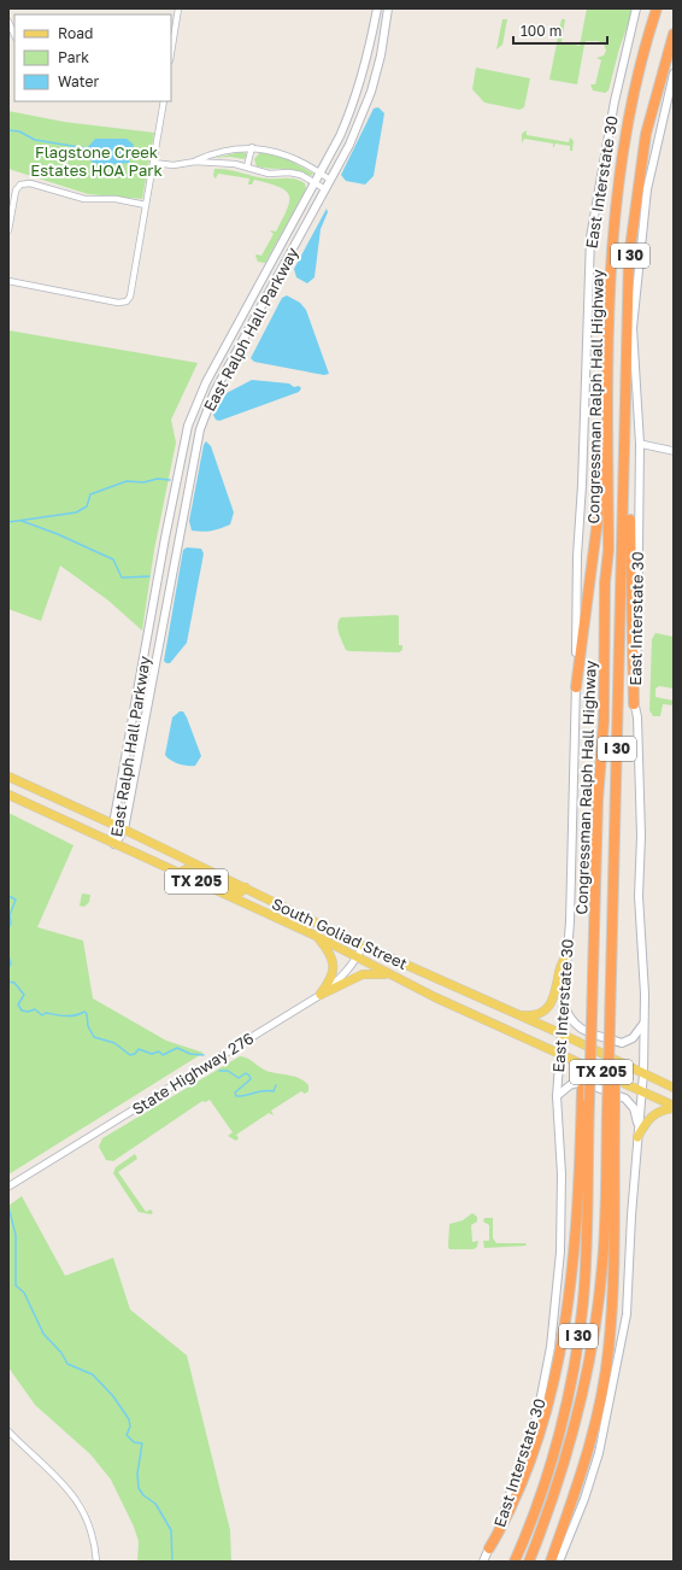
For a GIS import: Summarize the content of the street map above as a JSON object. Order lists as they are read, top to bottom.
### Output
{
  "streets": {
    "highway": ["I 30", "Congressman Ralph Hall Highway"],
    "main road": [
      "East Interstate 30",
      "East Ralph Hall Parkway",
      "TX 205",
      "South Goliad Street"
    ],
    "street": ["State Highway 276"]
  },
  "crossings": [
    ["East Interstate 30", "South Goliad Street"],
    ["East Ralph Hall Parkway", "South Goliad Street"],
    ["South Goliad Street", "State Highway 276"]
  ],
  "parks": ["Flagstone Creek Estates HOA Park"],
  "legend": ["Road", "Park", "Water"],
  "scale_bar": "100 m"
}
